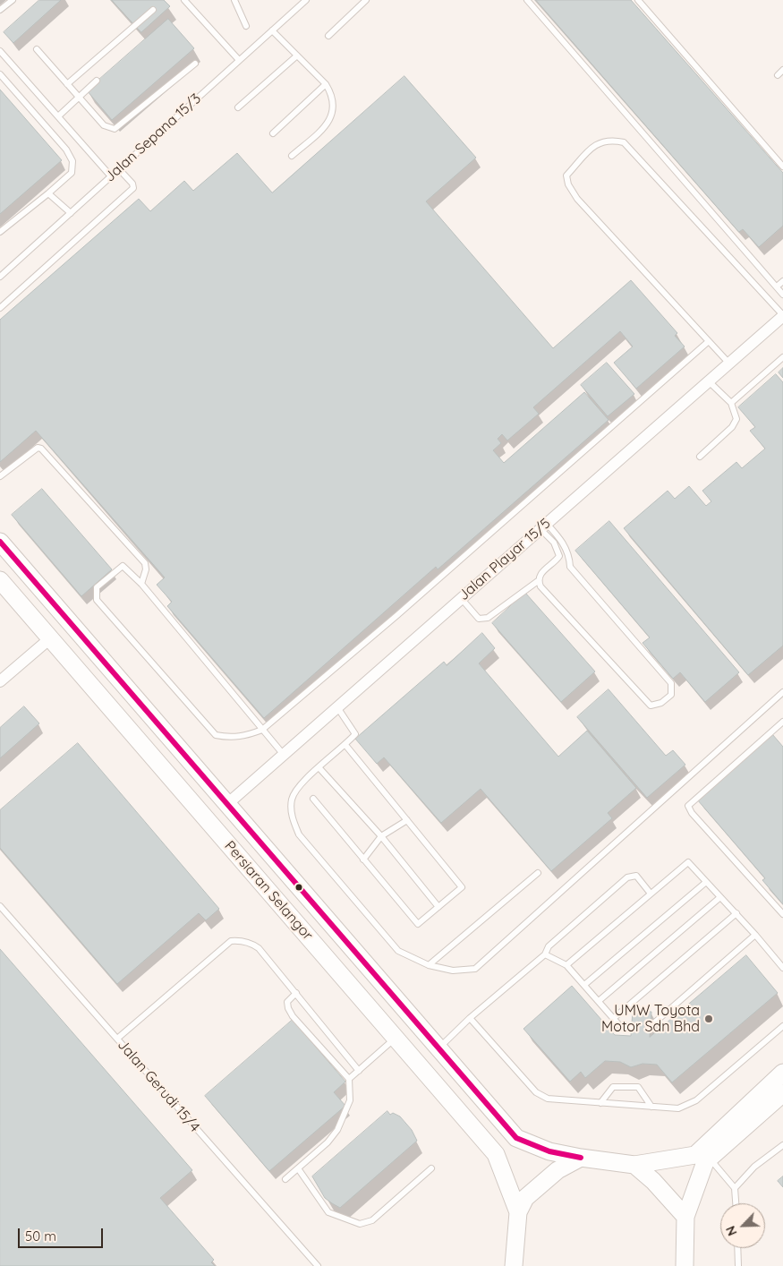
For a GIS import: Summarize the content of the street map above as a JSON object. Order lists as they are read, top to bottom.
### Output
{
  "streets": {
    "main road": ["Persiaran Selangor"],
    "street": ["Jalan Playar 15/5"],
    "lane": ["Jalan Sepana 15/3", "Jalan Gerudi 15/4"]
  },
  "crossings": [
    ["Jalan Playar 15/5", "Persiaran Selangor"]
  ],
  "places": ["UMW Toyota Motor Sdn Bhd"],
  "scale_bar": "50 m",
  "north": "bottom left"
}
